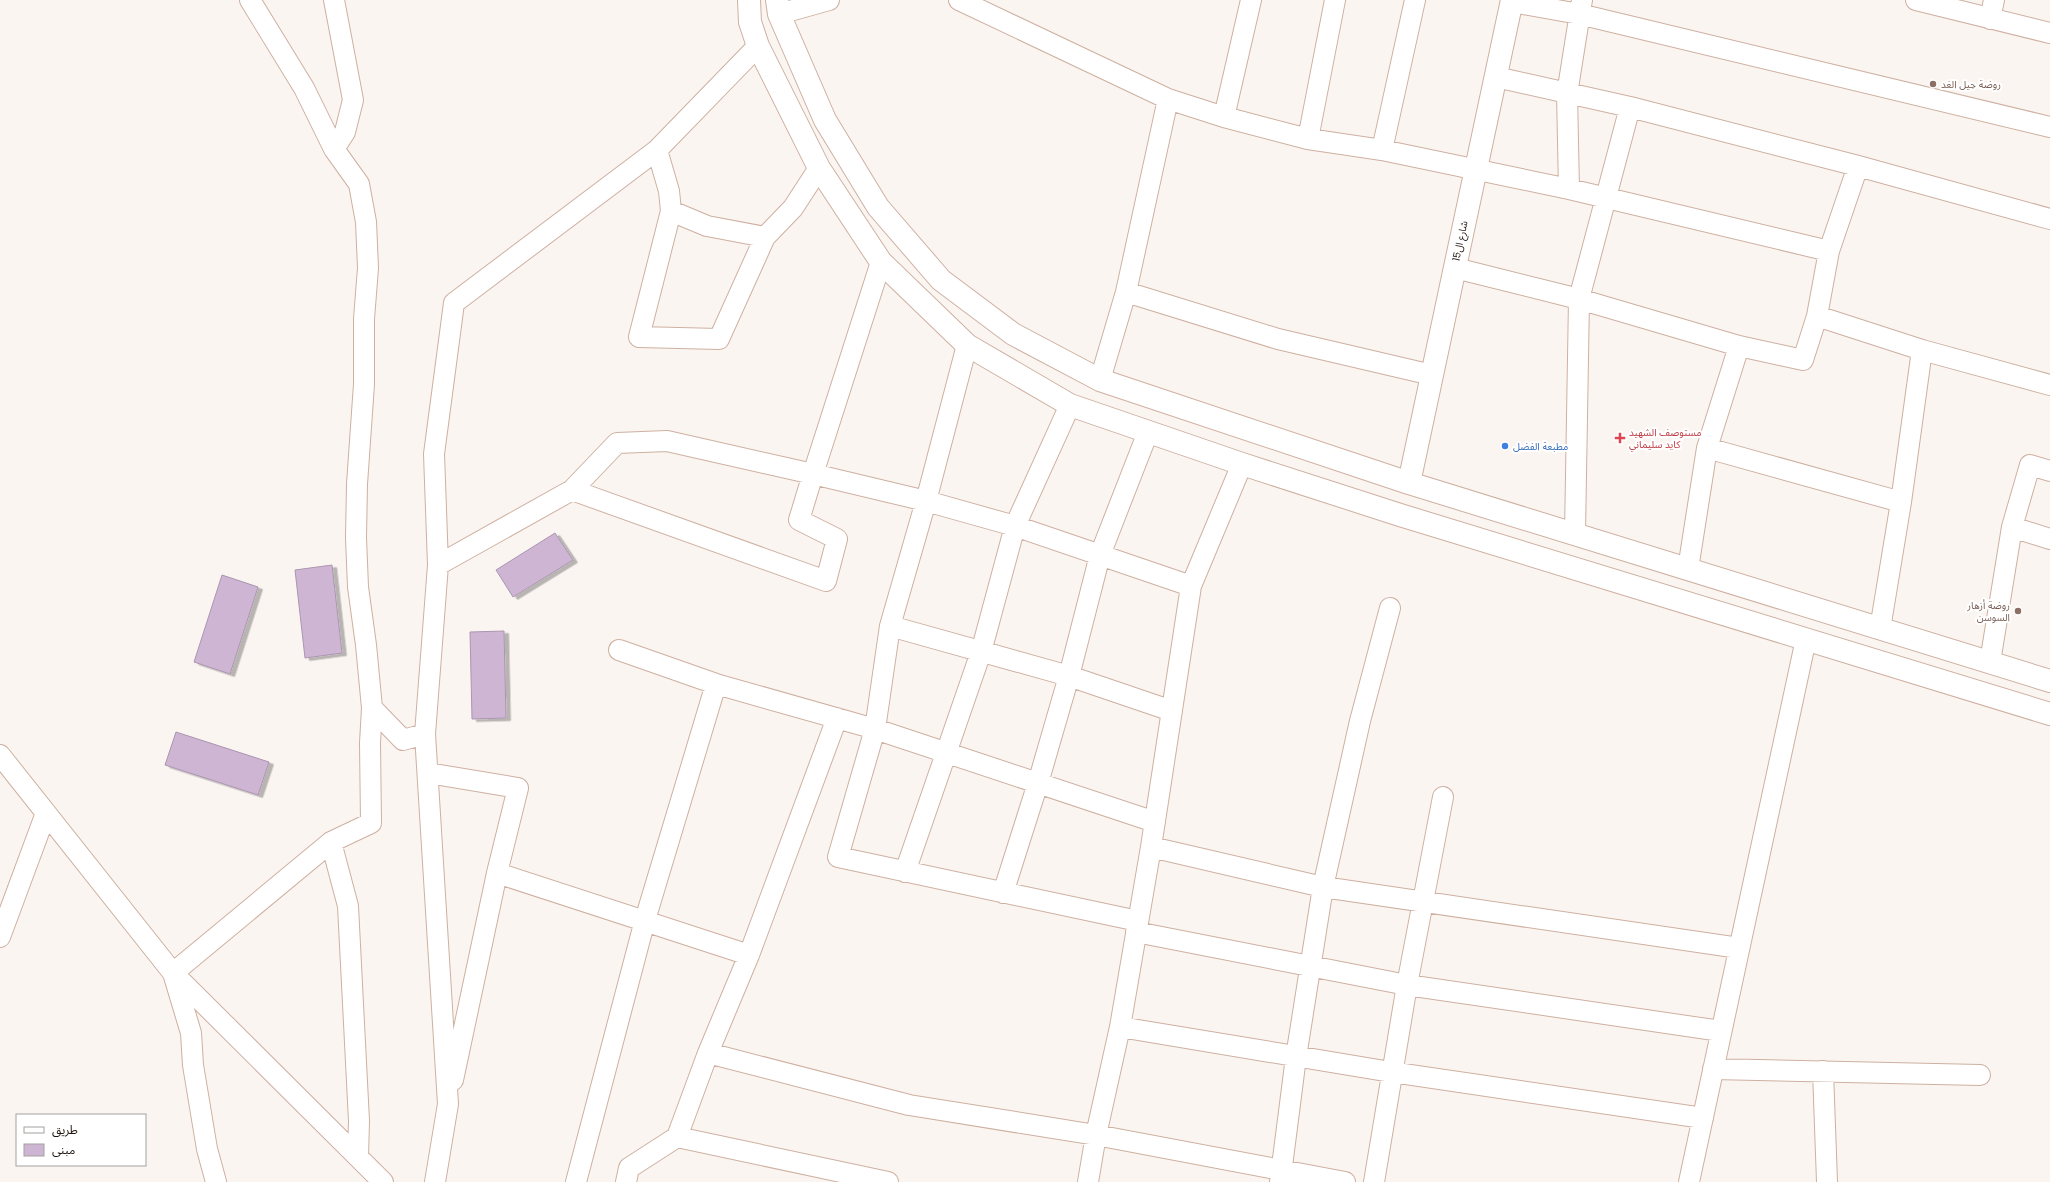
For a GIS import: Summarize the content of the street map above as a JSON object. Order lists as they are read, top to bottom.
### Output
{
  "streets": {
    "main road": ["شارع ال15"]
  },
  "places": {
    "other": ["روضة جيل الغد", "مطبعة الفضل", "روضة أزهار السوسن"],
    "health": ["مستوصف الشهيد كايد سليماني"]
  },
  "legend": ["طريق", "مبنى"]
}
